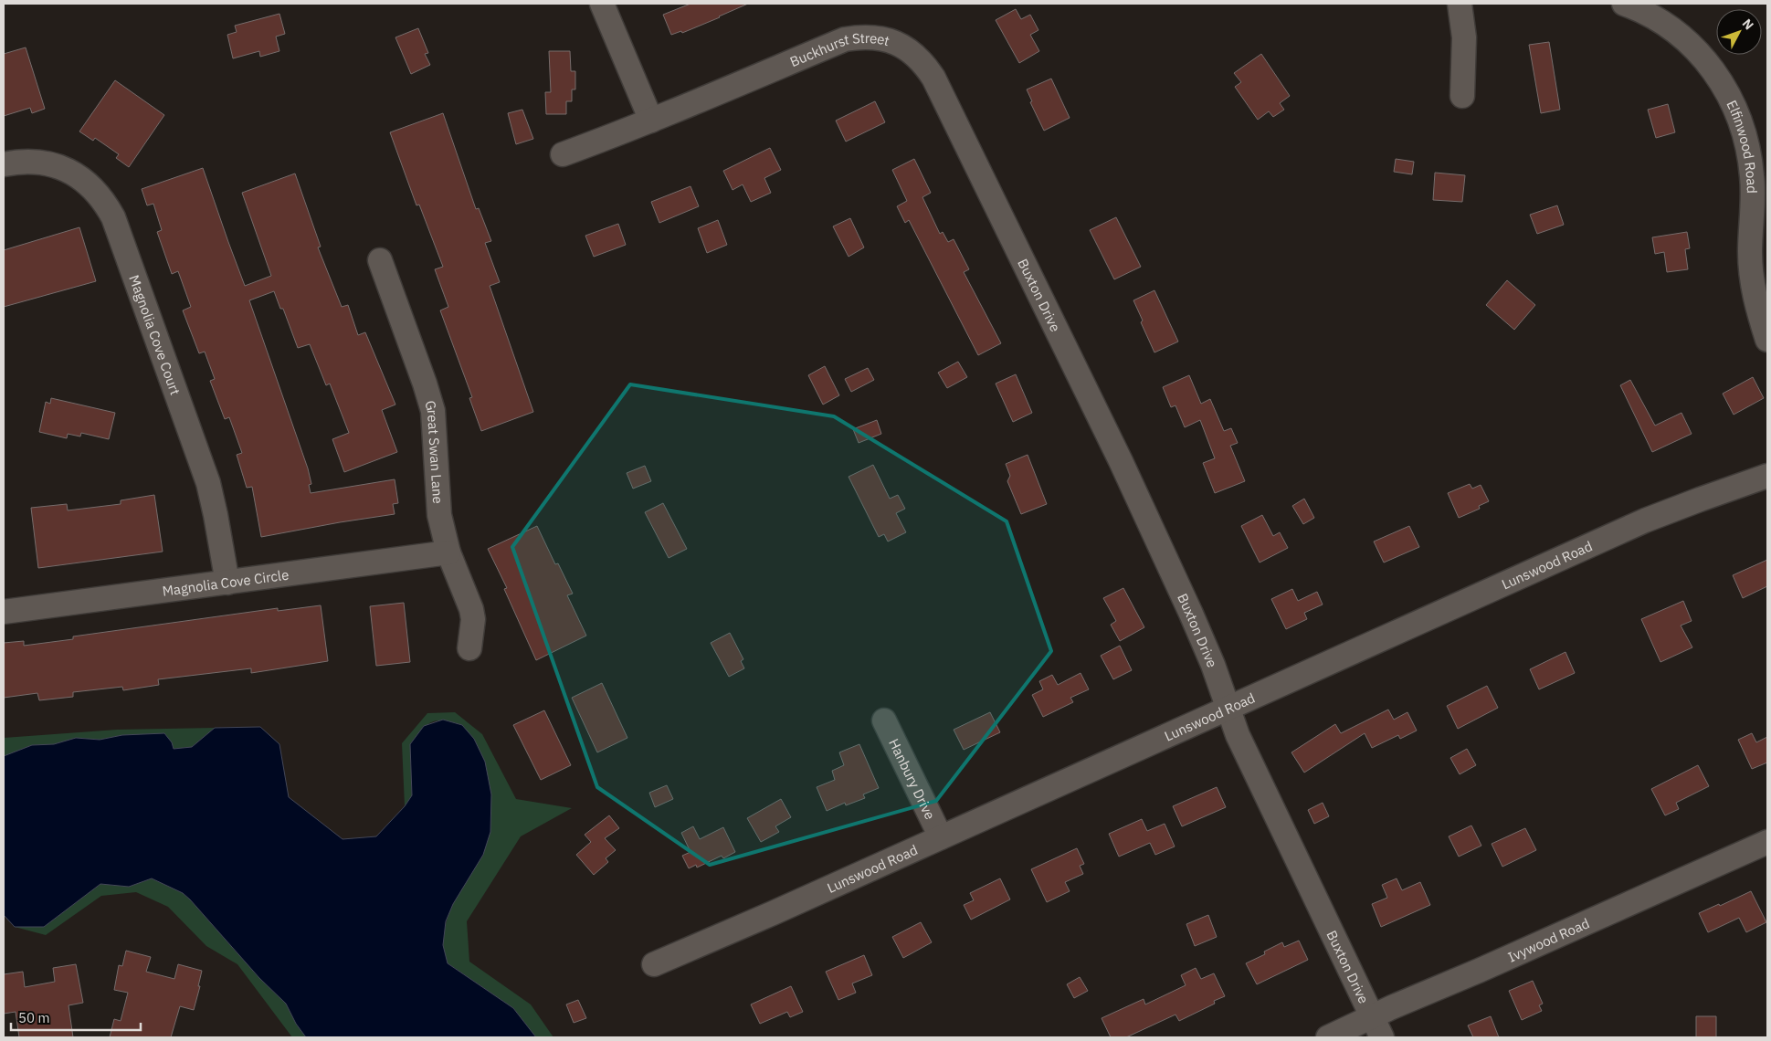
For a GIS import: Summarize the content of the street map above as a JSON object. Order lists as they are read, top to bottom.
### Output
{
  "streets": {
    "street": [
      "Buckhurst Street",
      "Elfinwood Road",
      "Buxton Drive",
      "Magnolia Cove Court",
      "Great Swan Lane",
      "Lunswood Road",
      "Magnolia Cove Circle",
      "Hanbury Drive",
      "Ivywood Road"
    ]
  },
  "crossings": [
    ["Buckhurst Street", "Buxton Drive"],
    ["Buxton Drive", "Lunswood Road"],
    ["Buxton Drive", "Ivywood Road"],
    ["Magnolia Cove Court", "Magnolia Cove Circle"],
    ["Great Swan Lane", "Magnolia Cove Circle"],
    ["Lunswood Road", "Hanbury Drive"]
  ],
  "scale_bar": "50 m",
  "north": "top right"
}
